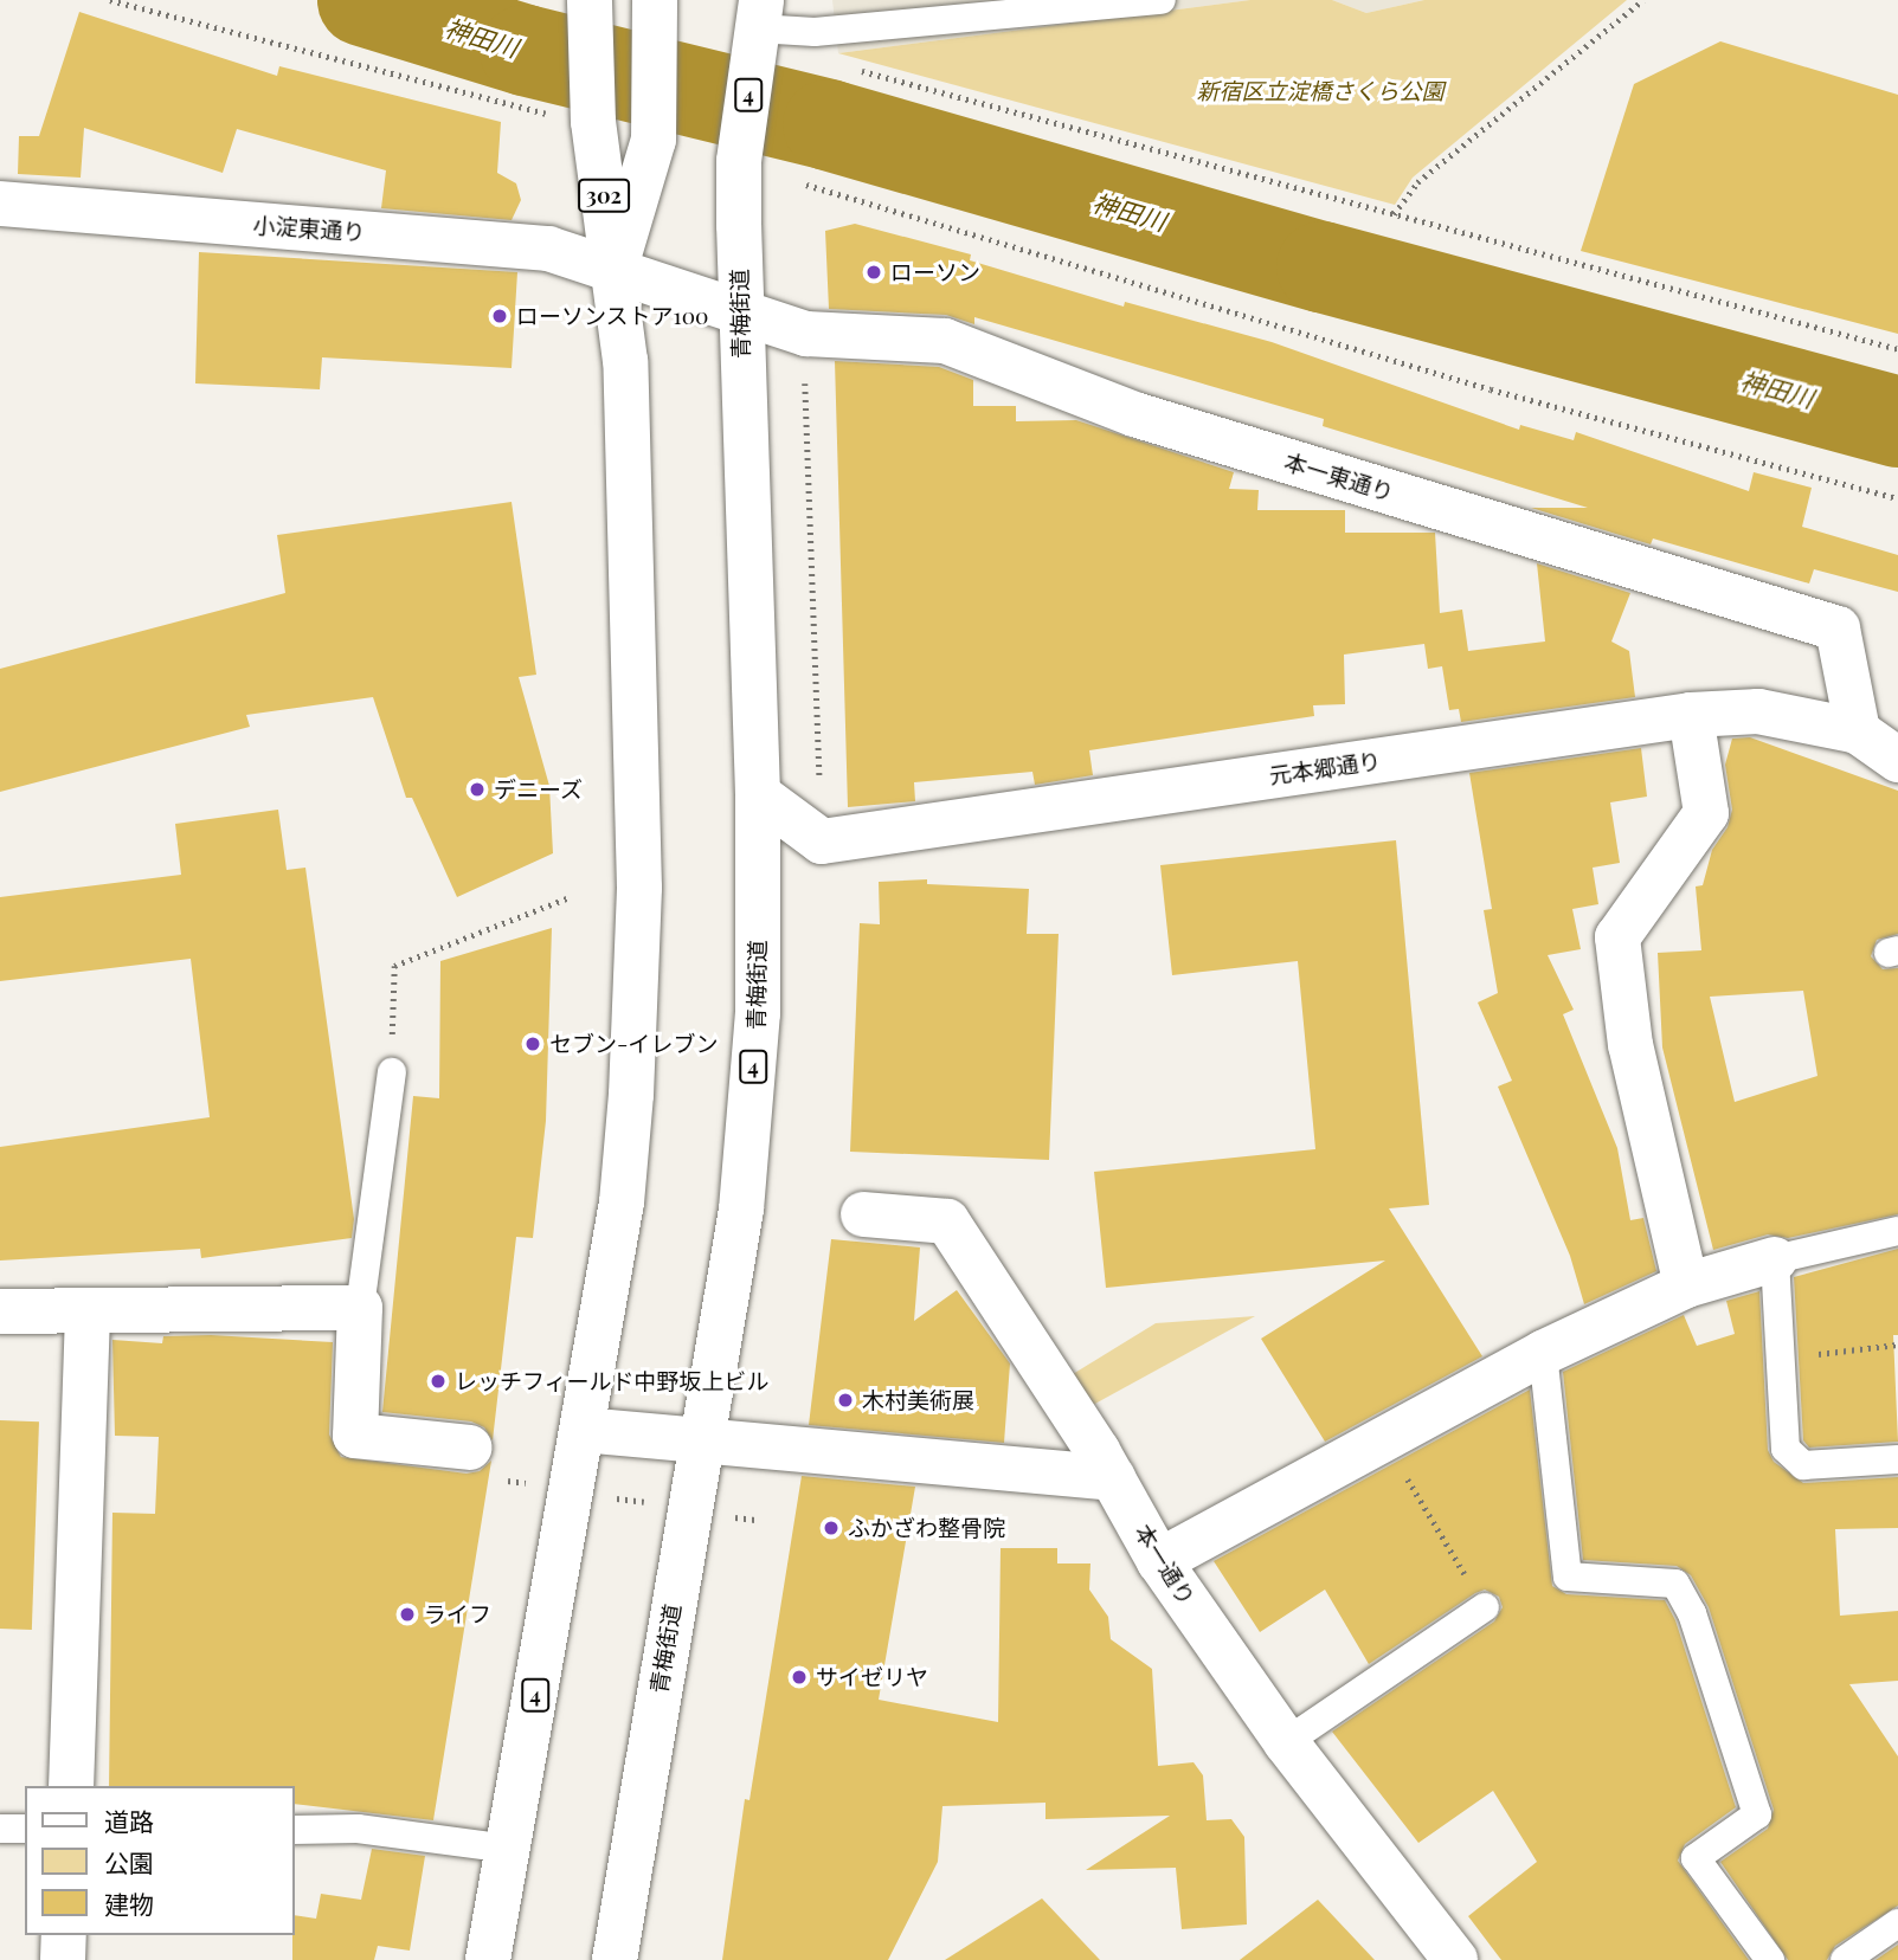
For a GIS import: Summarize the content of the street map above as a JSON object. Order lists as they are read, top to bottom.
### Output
{
  "streets": {
    "street": [
      "4",
      "302",
      "小淀東通り",
      "青梅街道",
      "本一東通り",
      "元本郷通り",
      "本一通り"
    ]
  },
  "crossings": [
    ["4", "302"],
    ["4", "小淀東通り"],
    ["302", "小淀東通り"],
    ["小淀東通り", "青梅街道"],
    ["小淀東通り", "本一東通り"],
    ["青梅街道", "本一東通り"],
    ["本一東通り", "元本郷通り"]
  ],
  "water": ["神田川"],
  "parks": ["新宿区立淀橋さくら公園"],
  "places": [
    "ローソン",
    "ローソンストア100",
    "デニーズ",
    "セブン-イレブン",
    "レッチフィールド中野坂上ビル",
    "木村美術展",
    "ふかざわ整骨院",
    "ライフ",
    "サイゼリヤ"
  ],
  "legend": ["道路", "公園", "建物"]
}
